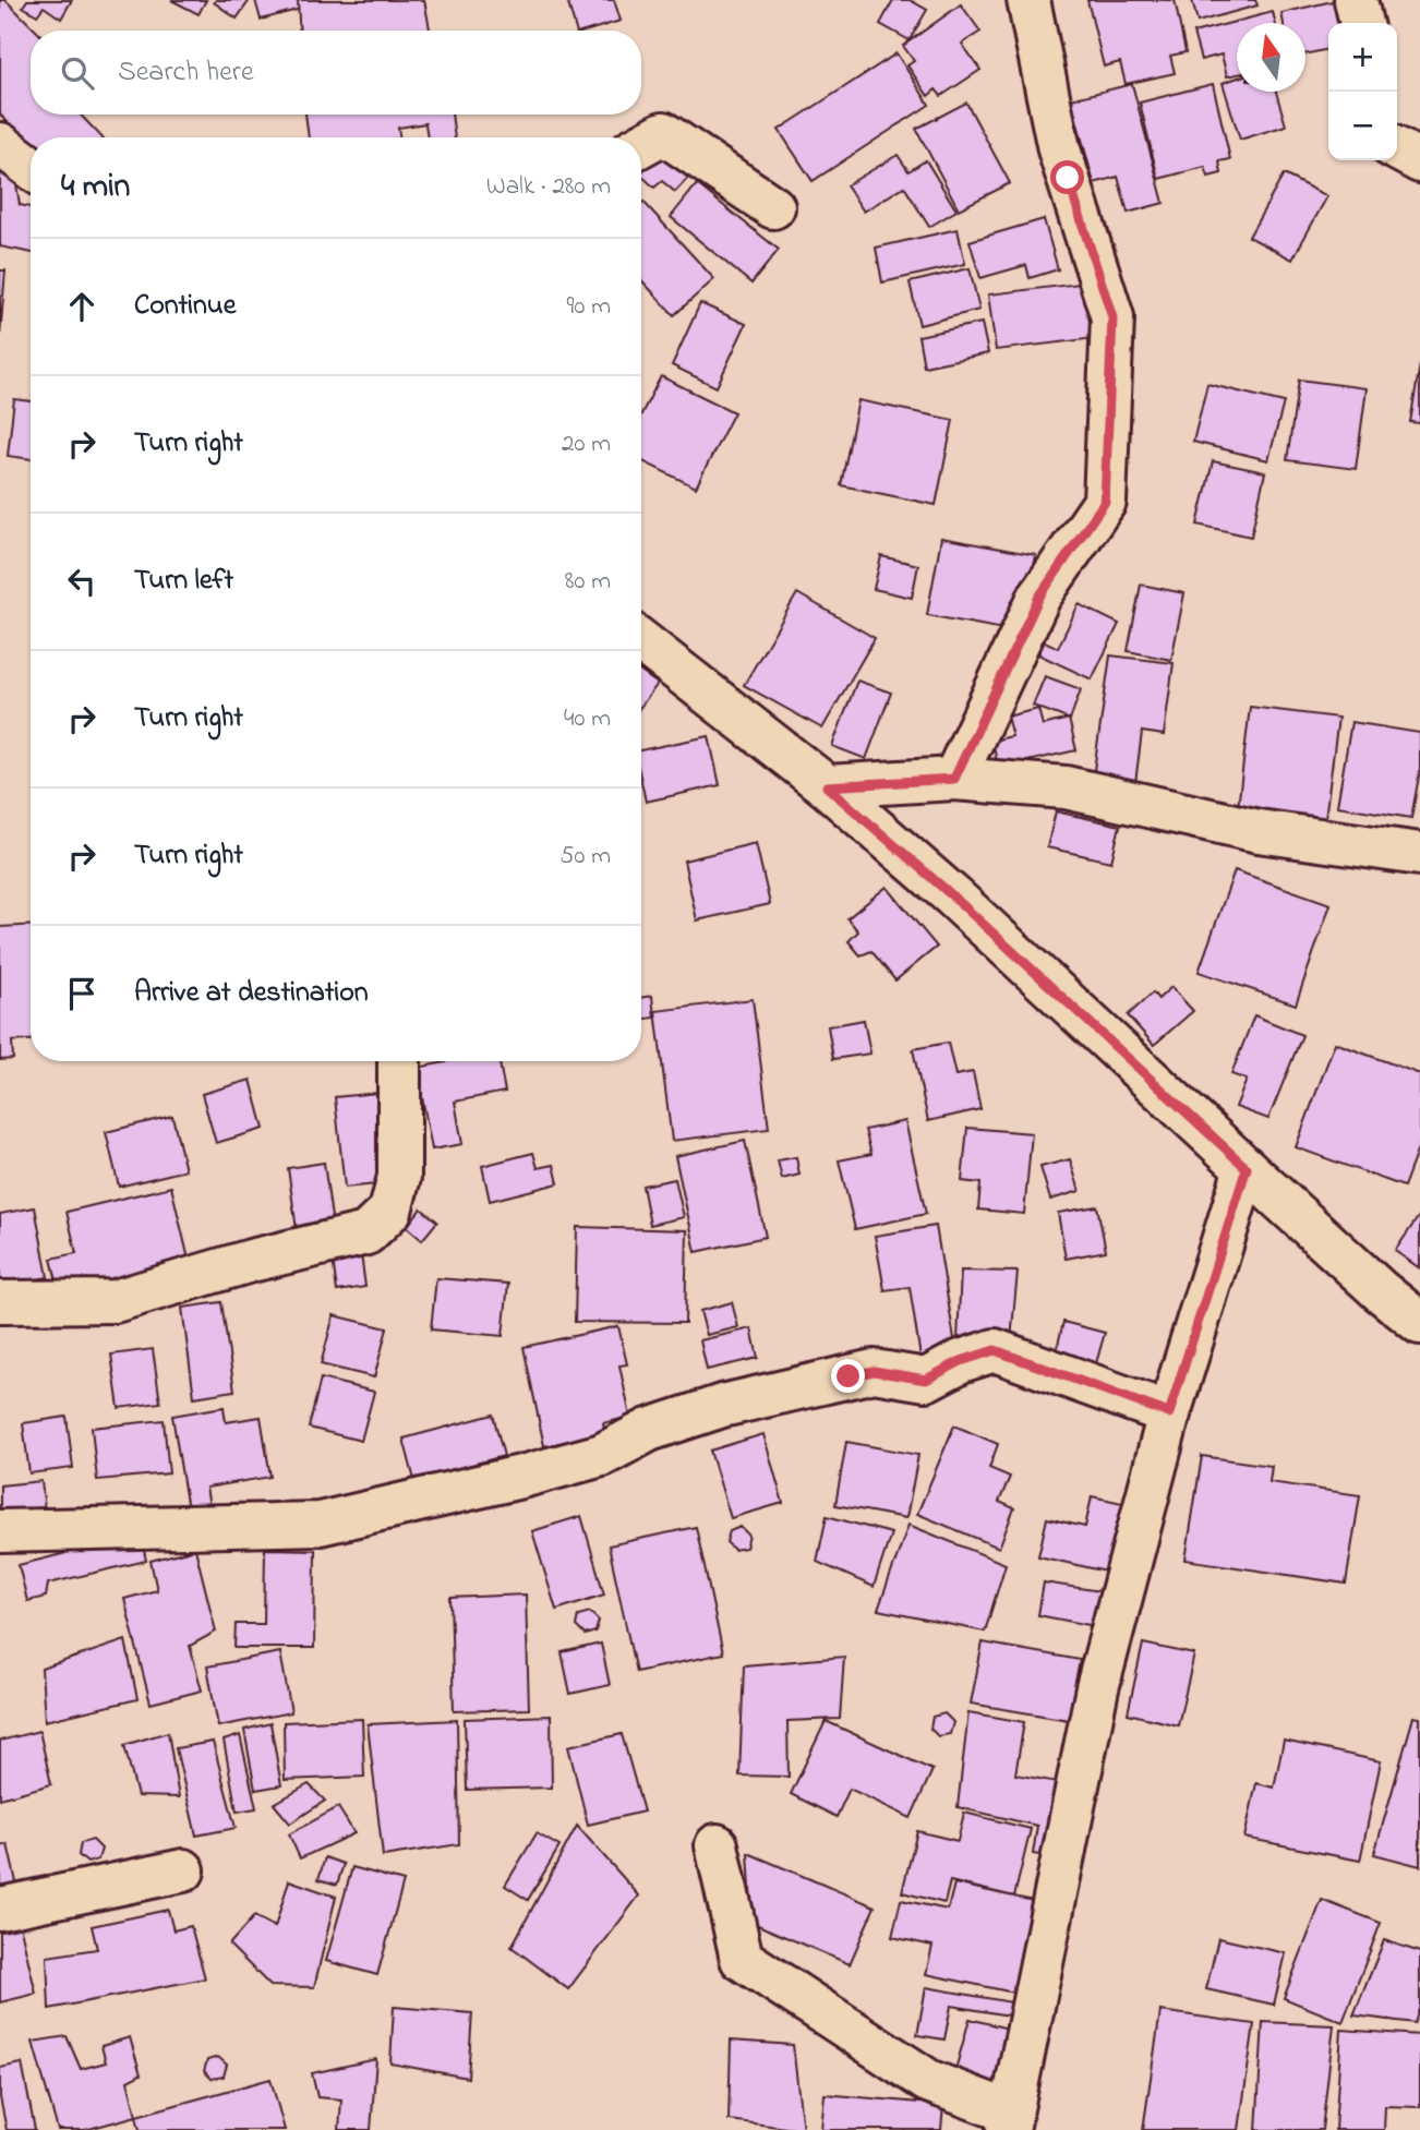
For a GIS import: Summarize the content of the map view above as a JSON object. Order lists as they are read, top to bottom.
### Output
{
  "north": "top",
  "page": {
    "map_buttons": ["+", "−"],
    "search": "Search here",
    "heading": ["4 min", "Walk · 280 m"],
    "list": [
      ["Continue", "90 m"],
      ["Turn right", "20 m"],
      ["Turn left", "80 m"],
      ["Turn right", "40 m"],
      ["Turn right", "50 m"],
      "Arrive at destination"
    ]
  }
}
